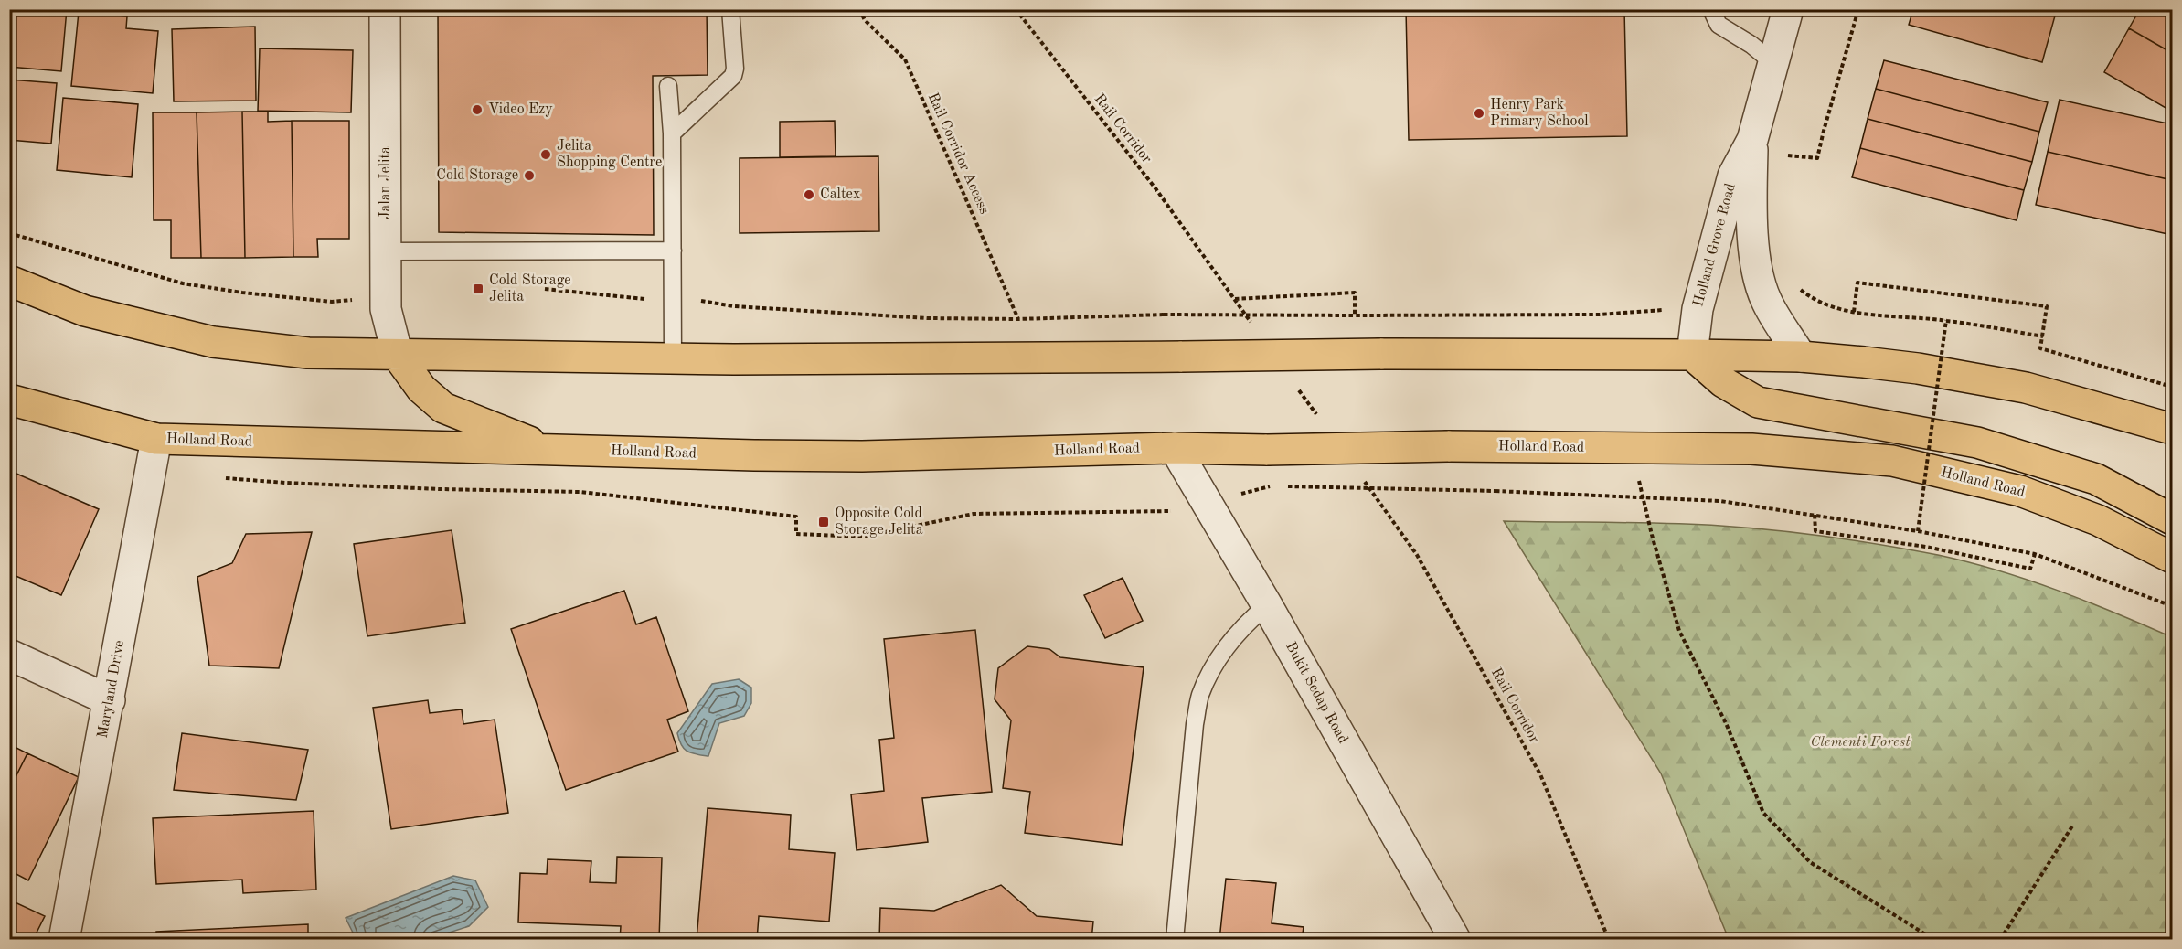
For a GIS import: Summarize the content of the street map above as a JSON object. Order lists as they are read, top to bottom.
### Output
{
  "streets": {
    "main road": ["Holland Road"],
    "street": [
      "Jalan Jelita",
      "Holland Grove Road",
      "Maryland Drive",
      "Bukit Sedap Road"
    ],
    "path": ["Rail Corridor", "Rail Corridor Access"]
  },
  "crossings": [
    ["Holland Road", "Maryland Drive"],
    ["Holland Road", "Bukit Sedap Road"]
  ],
  "parks": ["Clementi Forest"],
  "places": {
    "other": [
      "Video Ezy",
      "Henry Park Primary School",
      "Jelita Shopping Centre",
      "Cold Storage",
      "Caltex"
    ],
    "transit": ["Cold Storage Jelita", "Opposite Cold Storage Jelita"]
  }
}
